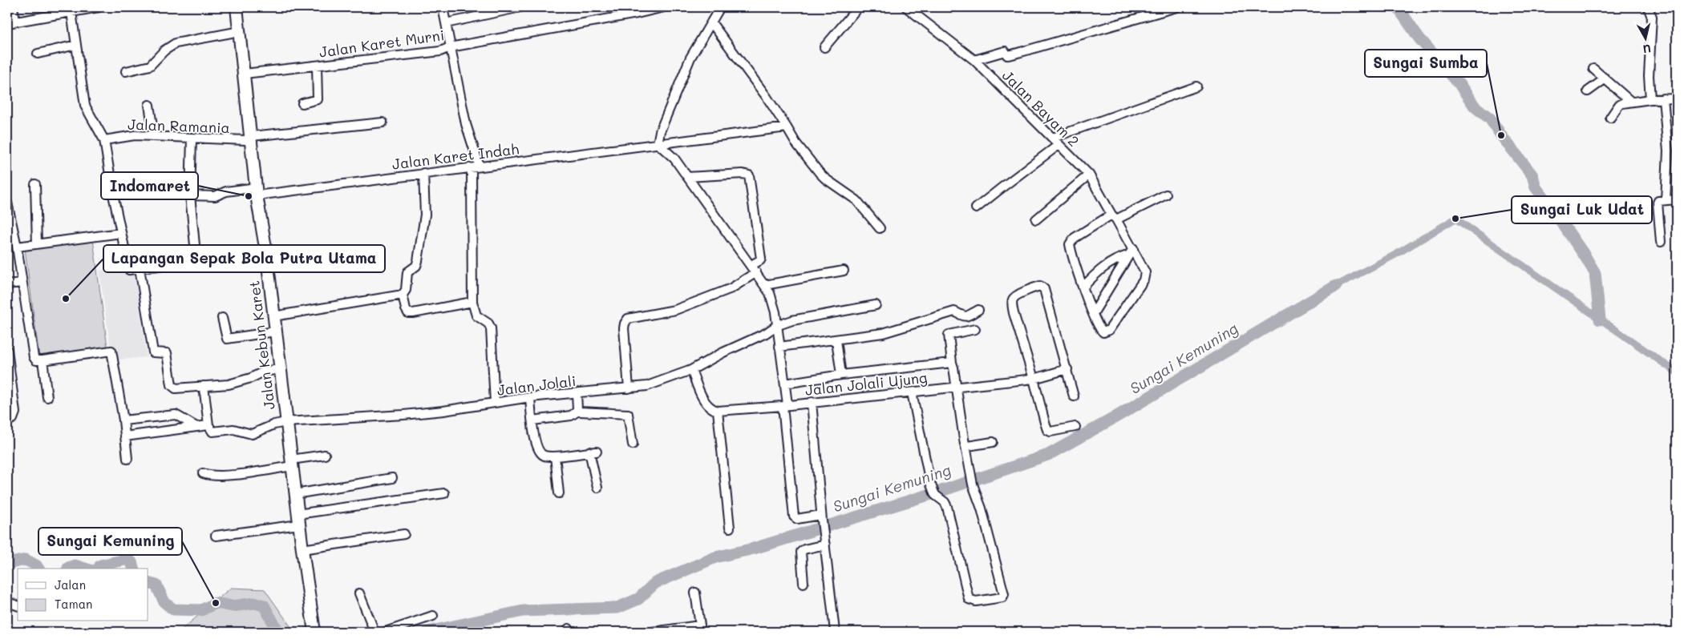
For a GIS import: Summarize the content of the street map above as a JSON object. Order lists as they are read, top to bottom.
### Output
{
  "streets": {
    "main road": ["Jalan Kebun Karet"],
    "street": [
      "Jalan Karet Murni",
      "Jalan Bayam 2",
      "Jalan Ramania",
      "Jalan Karet Indah",
      "Jalan Jolali Ujung",
      "Jalan Jolali"
    ]
  },
  "crossings": [
    ["Jalan Karet Murni", "Jalan Kebun Karet"],
    ["Jalan Ramania", "Jalan Kebun Karet"],
    ["Jalan Karet Indah", "Jalan Kebun Karet"],
    ["Jalan Kebun Karet", "Jalan Jolali"]
  ],
  "water": ["Sungai Kemuning"],
  "places": [
    "Sungai Sumba",
    "Indomaret",
    "Sungai Luk Udat",
    "Lapangan Sepak Bola Putra Utama",
    "Sungai Kemuning"
  ],
  "legend": ["Jalan", "Taman"],
  "north": "bottom"
}
